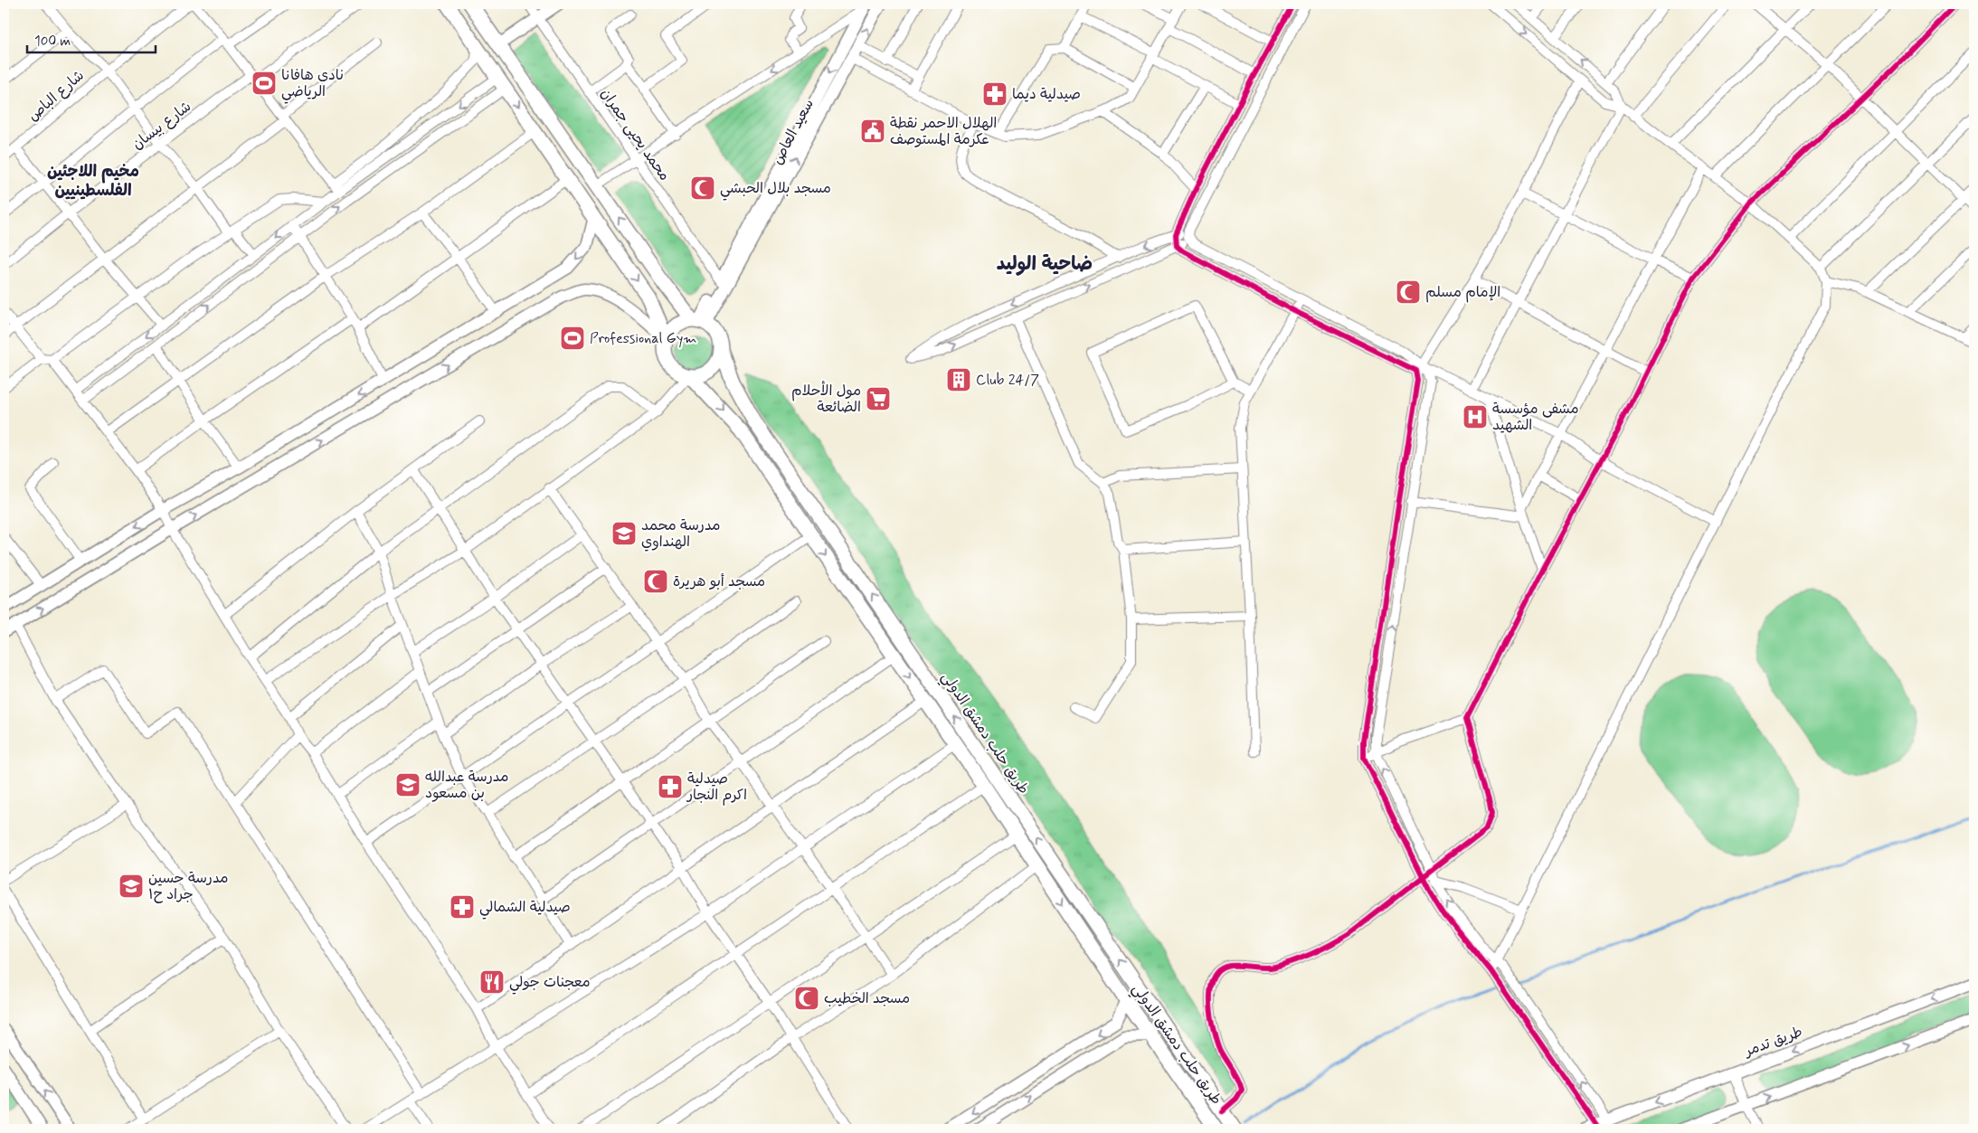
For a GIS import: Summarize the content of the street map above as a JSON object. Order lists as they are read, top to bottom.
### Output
{
  "streets": {
    "highway": ["طريق حلب دمشق الدولي"],
    "main road": ["سعيد العاص", "طريق تدمر"],
    "street": ["شارع الباص", "شارع بيسان", "محمد يحيى جمران"]
  },
  "crossings": [
    ["سعيد العاص", "طريق حلب دمشق الدولي"]
  ],
  "districts": ["مخيم اللاجئين الفلسطينيين", "ضاحية الوليد"],
  "places": {
    "sports": ["نادي هافانا الرياضي", "Professional Gym"],
    "pharmacy": ["صيدلية ديما", "صيدلية اكرم النجار", "صيدلية الشمالي"],
    "public building": ["الهلال الاحمر نقطة عكرمة المستوصف"],
    "mosque": [
      "مسجد بلال الحبشي",
      "الإمام مسلم",
      "مسجد أبو هريرة",
      "مسجد الخطيب"
    ],
    "building": ["Club 24/7"],
    "supermarket": ["مول الأحلام الضائعة"],
    "hospital": ["مشفى مؤسسة الشهيد"],
    "school or university": ["مدرسة محمد الهنداوي", "مدرسة عبدالله بن مسعود", "مدرسة حسين جراد ح١"],
    "restaurant": ["معجنات جولي"]
  },
  "scale_bar": "100 m"
}
